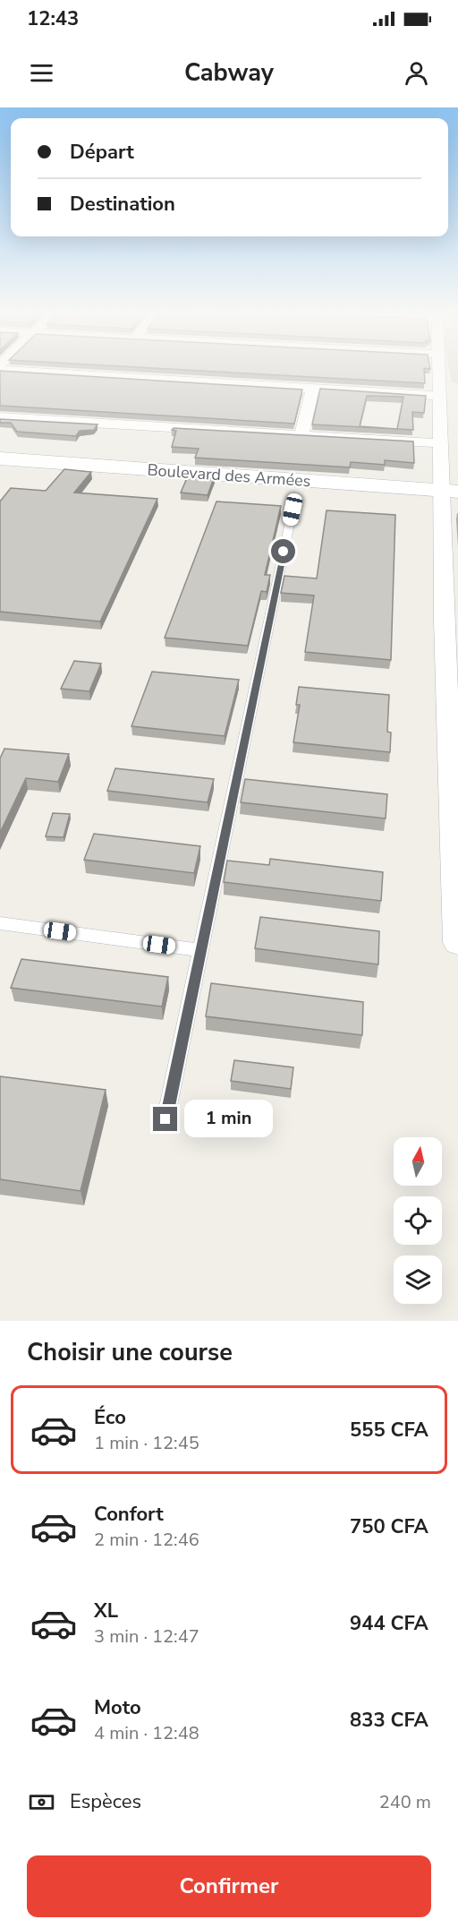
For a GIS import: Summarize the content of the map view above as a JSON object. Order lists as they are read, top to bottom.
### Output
{
  "streets": {
    "street": ["Boulevard des Armées"]
  },
  "north": "top",
  "page": {
    "status": "12:43",
    "header": "Cabway",
    "banner": ["Départ", "Destination"],
    "bubble": "1 min",
    "heading": "Choisir une course",
    "list": [
      {
        "name": "Éco",
        "note": "1 min · 12:45",
        "value": "555 CFA"
      },
      {
        "name": "Confort",
        "note": "2 min · 12:46",
        "value": "750 CFA"
      },
      {
        "name": "XL",
        "note": "3 min · 12:47",
        "value": "944 CFA"
      },
      {
        "name": "Moto",
        "note": "4 min · 12:48",
        "value": "833 CFA"
      }
    ],
    "pay": ["Espèces", "240 m"],
    "buttons": "Confirmer"
  }
}
